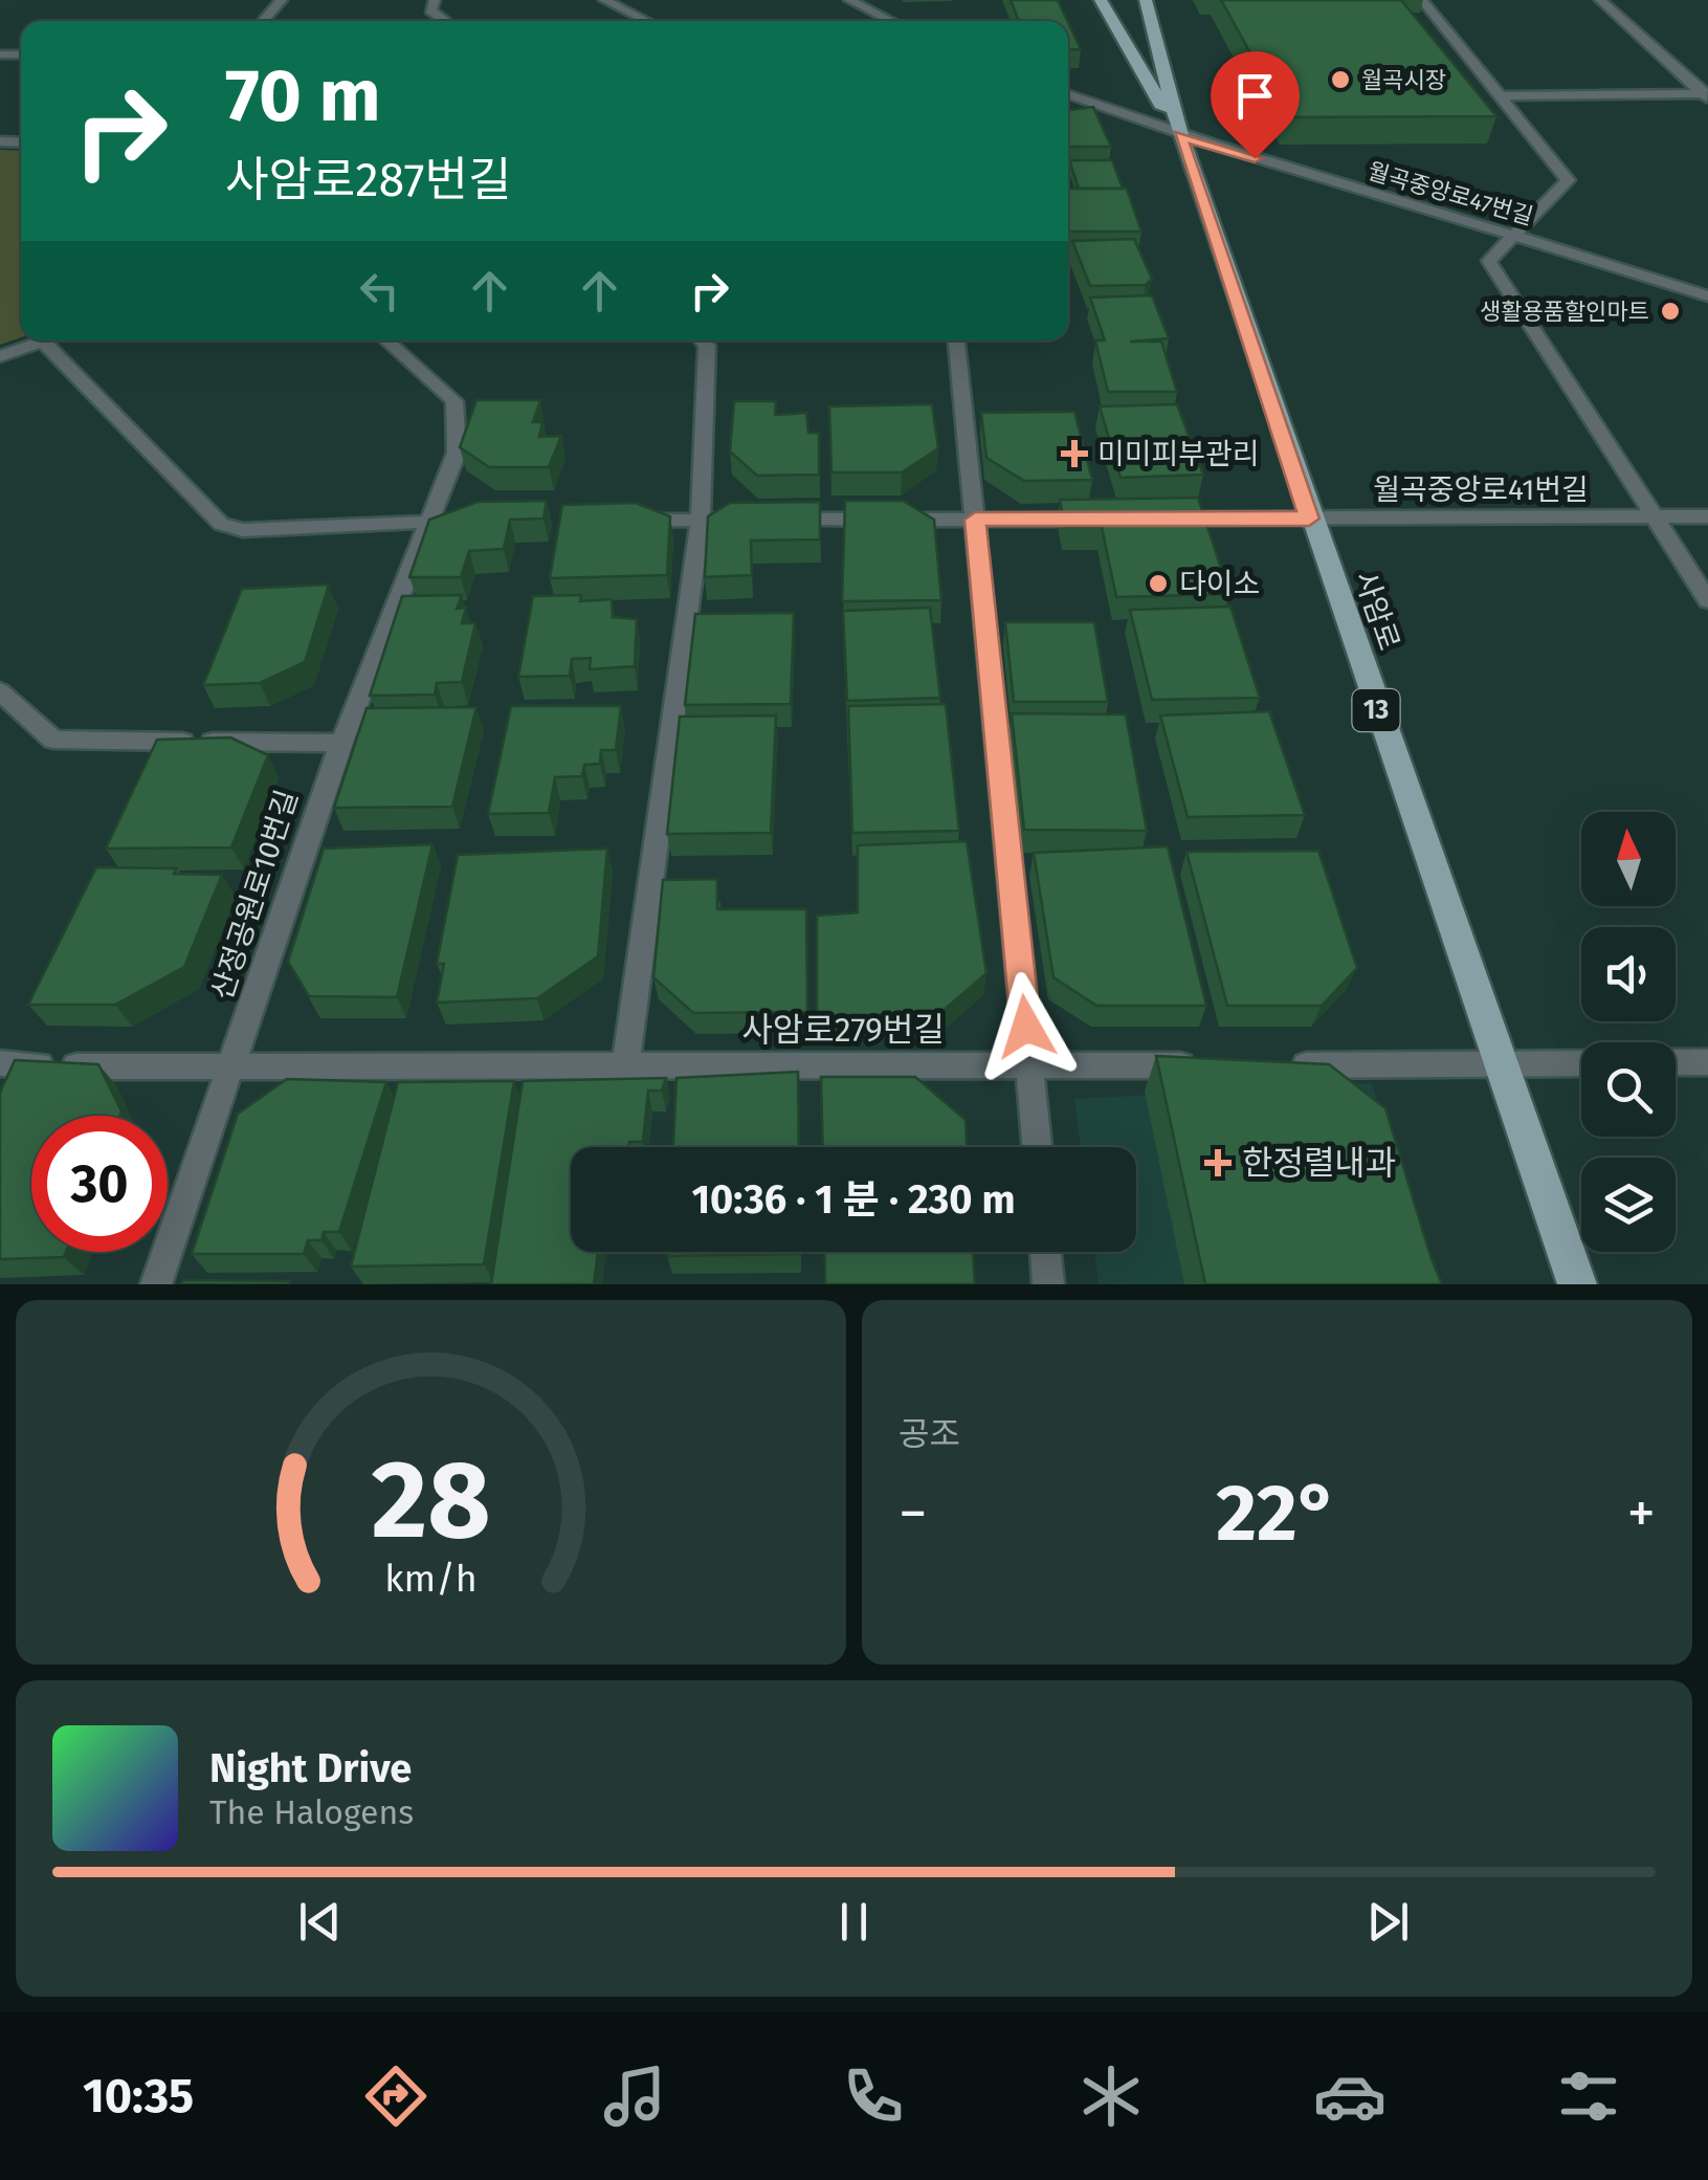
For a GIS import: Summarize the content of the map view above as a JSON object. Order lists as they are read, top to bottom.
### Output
{
  "streets": {
    "main road": ["사암로", "13"],
    "street": [
      "월곡중앙로47번길",
      "월곡중앙로41번길",
      "산정공원로10번길",
      "사암로279번길"
    ]
  },
  "crossings": [
    ["월곡중앙로47번길", "월곡중앙로41번길"],
    ["월곡중앙로47번길", "사암로"],
    ["월곡중앙로41번길", "사암로"],
    ["산정공원로10번길", "사암로279번길"]
  ],
  "places": {
    "other": ["월곡시장", "생활용품할인마트", "다이소"],
    "health": ["미미피부관리", "한정렬내과"]
  },
  "north": "top",
  "page": {
    "turn": ["70 m", "사암로287번길"],
    "limit": "30",
    "trip": "10:36 · 1 분 · 230 m",
    "tile": "공조",
    "heat": ["−", "22°", "+"],
    "song": ["Night Drive", "The Halogens"],
    "tabs": "10:35",
    "gauge": ["28", "km/h"]
  }
}
